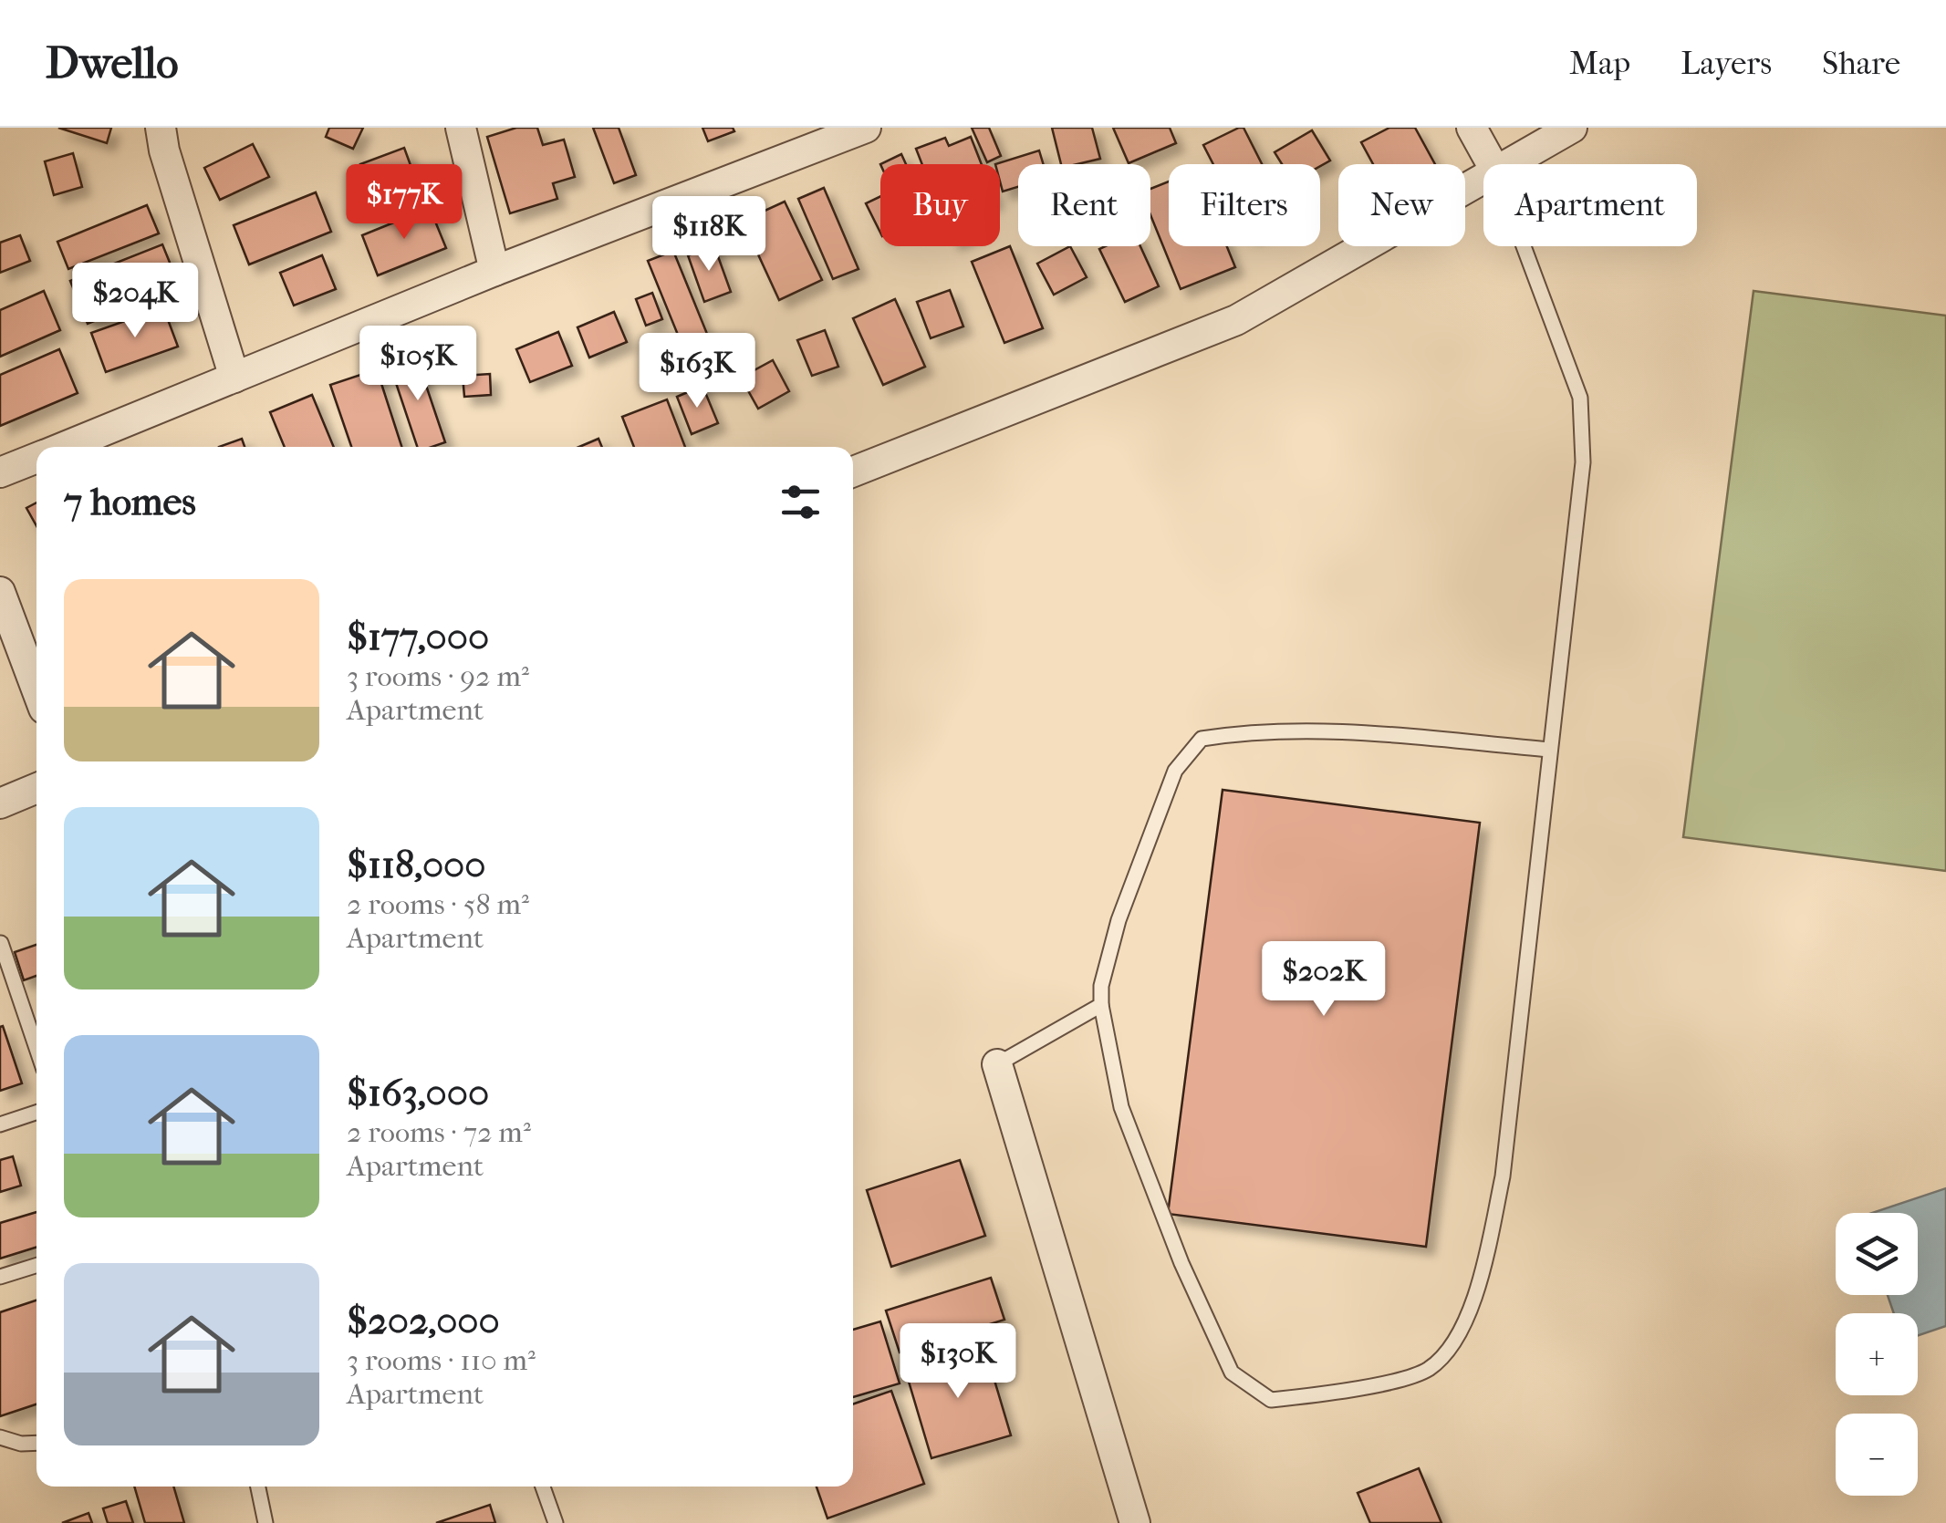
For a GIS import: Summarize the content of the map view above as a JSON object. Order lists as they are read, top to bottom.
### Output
{
  "page": {
    "header": "Dwello",
    "nav": ["Map", "Layers", "Share"],
    "price": [
      "$177K",
      "$118K",
      "$204K",
      "$105K",
      "$163K",
      "$202K",
      "$130K"
    ],
    "chip": [
      "Buy",
      "Rent",
      "Filters",
      "New",
      "Apartment"
    ],
    "heading": "7 homes",
    "list": [
      {
        "name": "$177,000",
        "note": "3 rooms · 92 m² · Apartment"
      },
      {
        "name": "$118,000",
        "note": "2 rooms · 58 m² · Apartment"
      },
      {
        "name": "$163,000",
        "note": "2 rooms · 72 m² · Apartment"
      },
      {
        "name": "$202,000",
        "note": "3 rooms · 110 m² · Apartment"
      }
    ],
    "map_buttons": ["+", "−"]
  }
}
